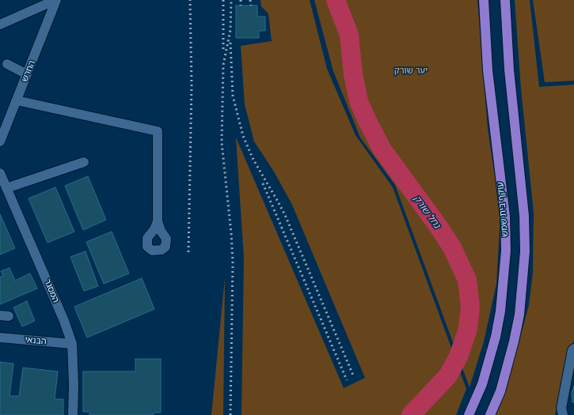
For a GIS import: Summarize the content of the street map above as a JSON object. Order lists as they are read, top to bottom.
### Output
{
  "streets": {
    "main road": ["עוקף בית שמש"],
    "street": ["החרש", "המסגר", "הבנאי"]
  },
  "crossings": [
    ["המסגר", "הבנאי"]
  ],
  "water": ["נחל שורק"],
  "parks": ["יער שורק"]
}
